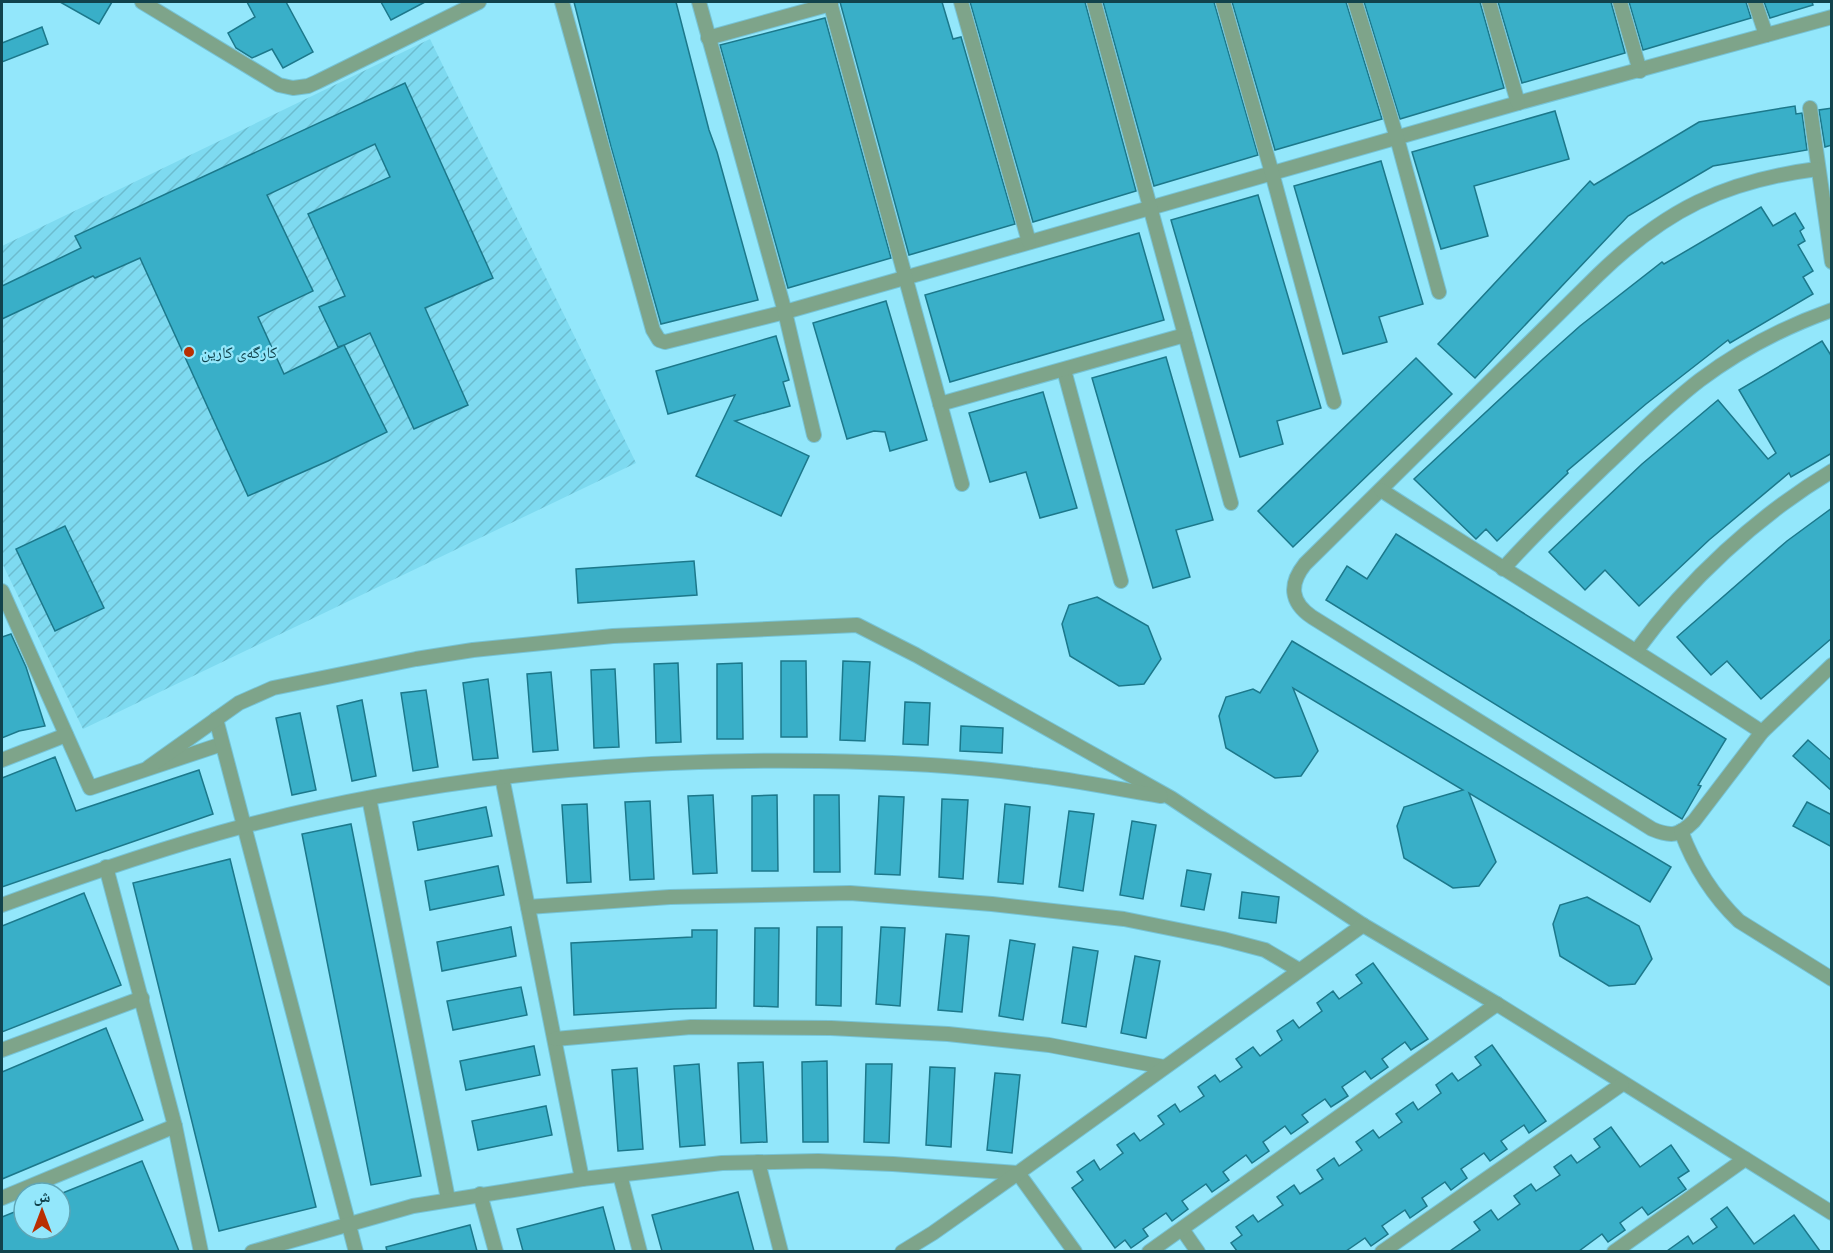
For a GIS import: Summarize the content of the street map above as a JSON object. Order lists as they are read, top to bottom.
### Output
{
  "places": ["کارگەی کارین"],
  "north": "top"
}
